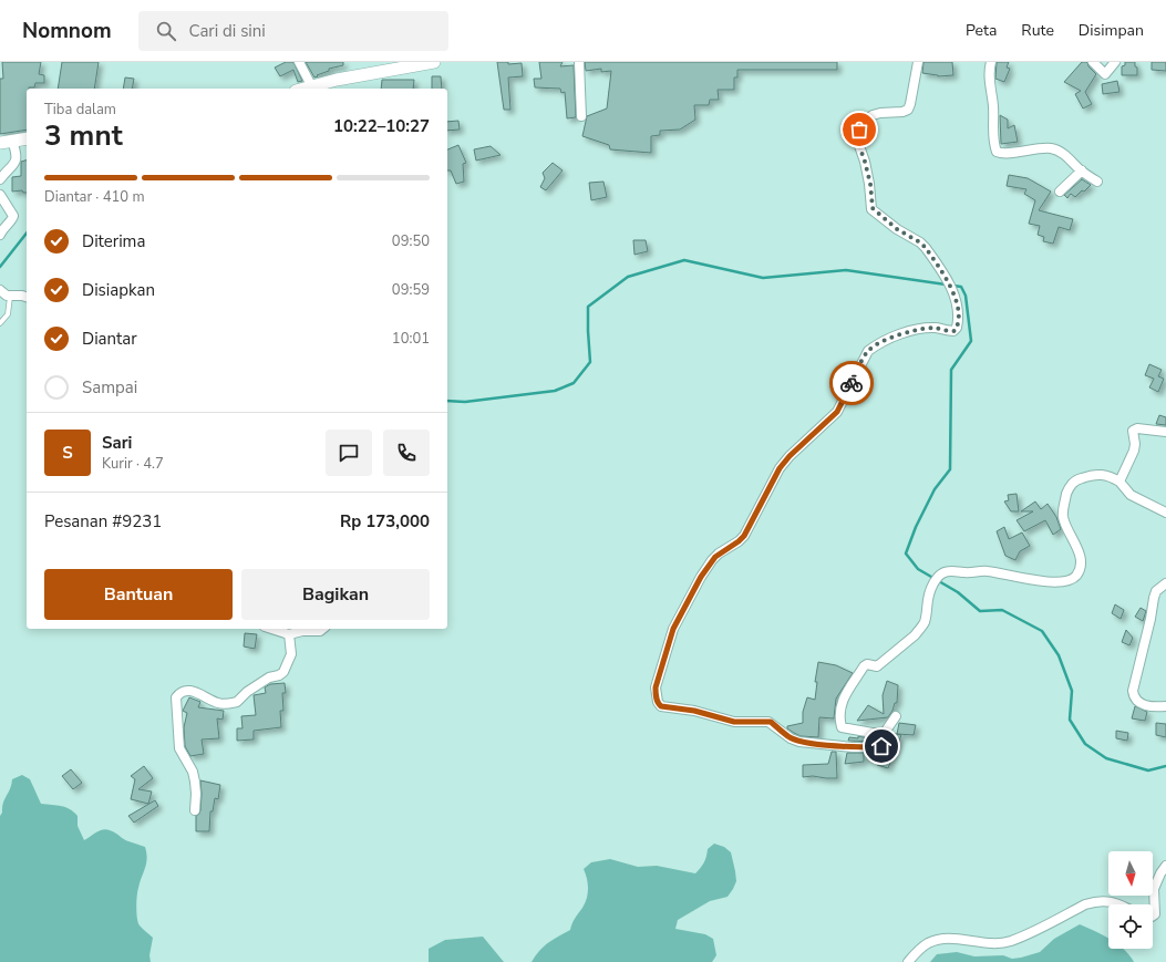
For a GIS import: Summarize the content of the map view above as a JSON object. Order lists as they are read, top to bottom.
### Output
{
  "north": "bottom",
  "page": {
    "header": "Nomnom",
    "search": "Cari di sini",
    "nav": ["Peta", "Rute", "Disimpan"],
    "heading": ["3 mnt", "Tiba dalam", "10:22–10:27"],
    "panel": [
      "Sari",
      "Kurir · 4.7",
      "Pesanan #9231",
      "Rp 173,000"
    ],
    "bar": "Diantar · 410 m",
    "list": [
      ["Diterima", "09:50"],
      ["Disiapkan", "09:59"],
      ["Diantar", "10:01"],
      "Sampai"
    ],
    "round": "S",
    "buttons": ["Bantuan", "Bagikan"]
  }
}
